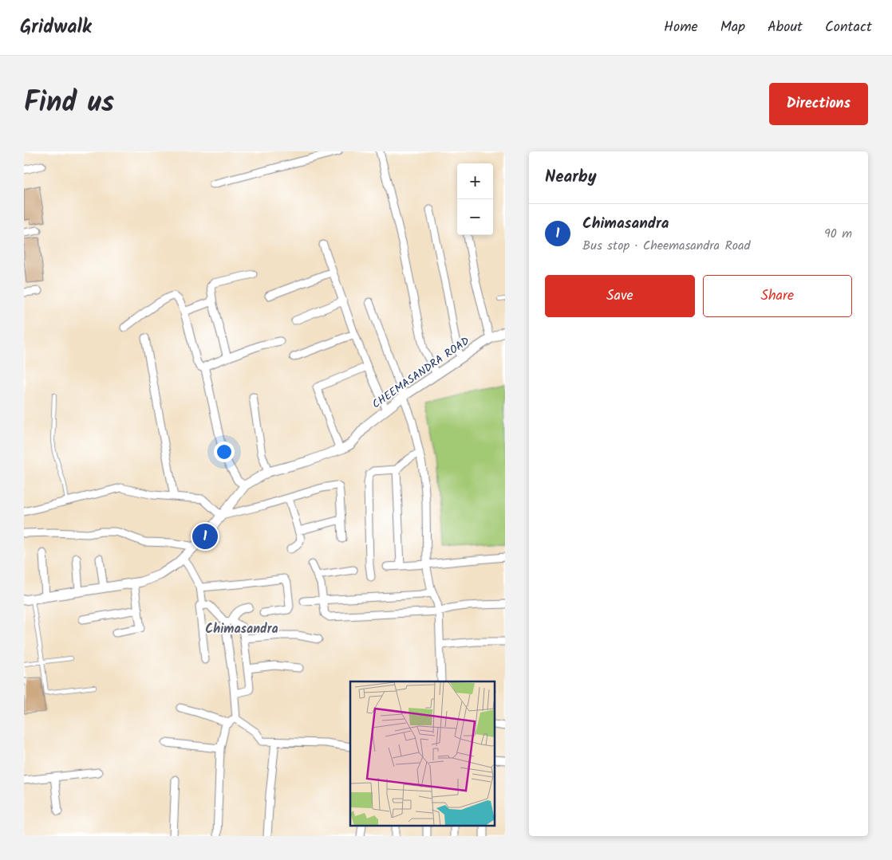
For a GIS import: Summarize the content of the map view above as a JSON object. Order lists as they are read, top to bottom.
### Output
{
  "streets": {
    "street": ["CHEEMASANDRA ROAD"]
  },
  "districts": ["Chimasandra"],
  "page": {
    "header": "Gridwalk",
    "nav": [
      "Home",
      "Map",
      "About",
      "Contact"
    ],
    "title": "Find us",
    "buttons": [
      "Directions",
      ["Save", "Share"]
    ],
    "heading": "Nearby",
    "map_buttons": ["+", "−"],
    "list": [
      {
        "mark": "1",
        "name": "Chimasandra",
        "note": "Bus stop · Cheemasandra Road",
        "value": "90 m"
      }
    ],
    "pins": "1"
  }
}
